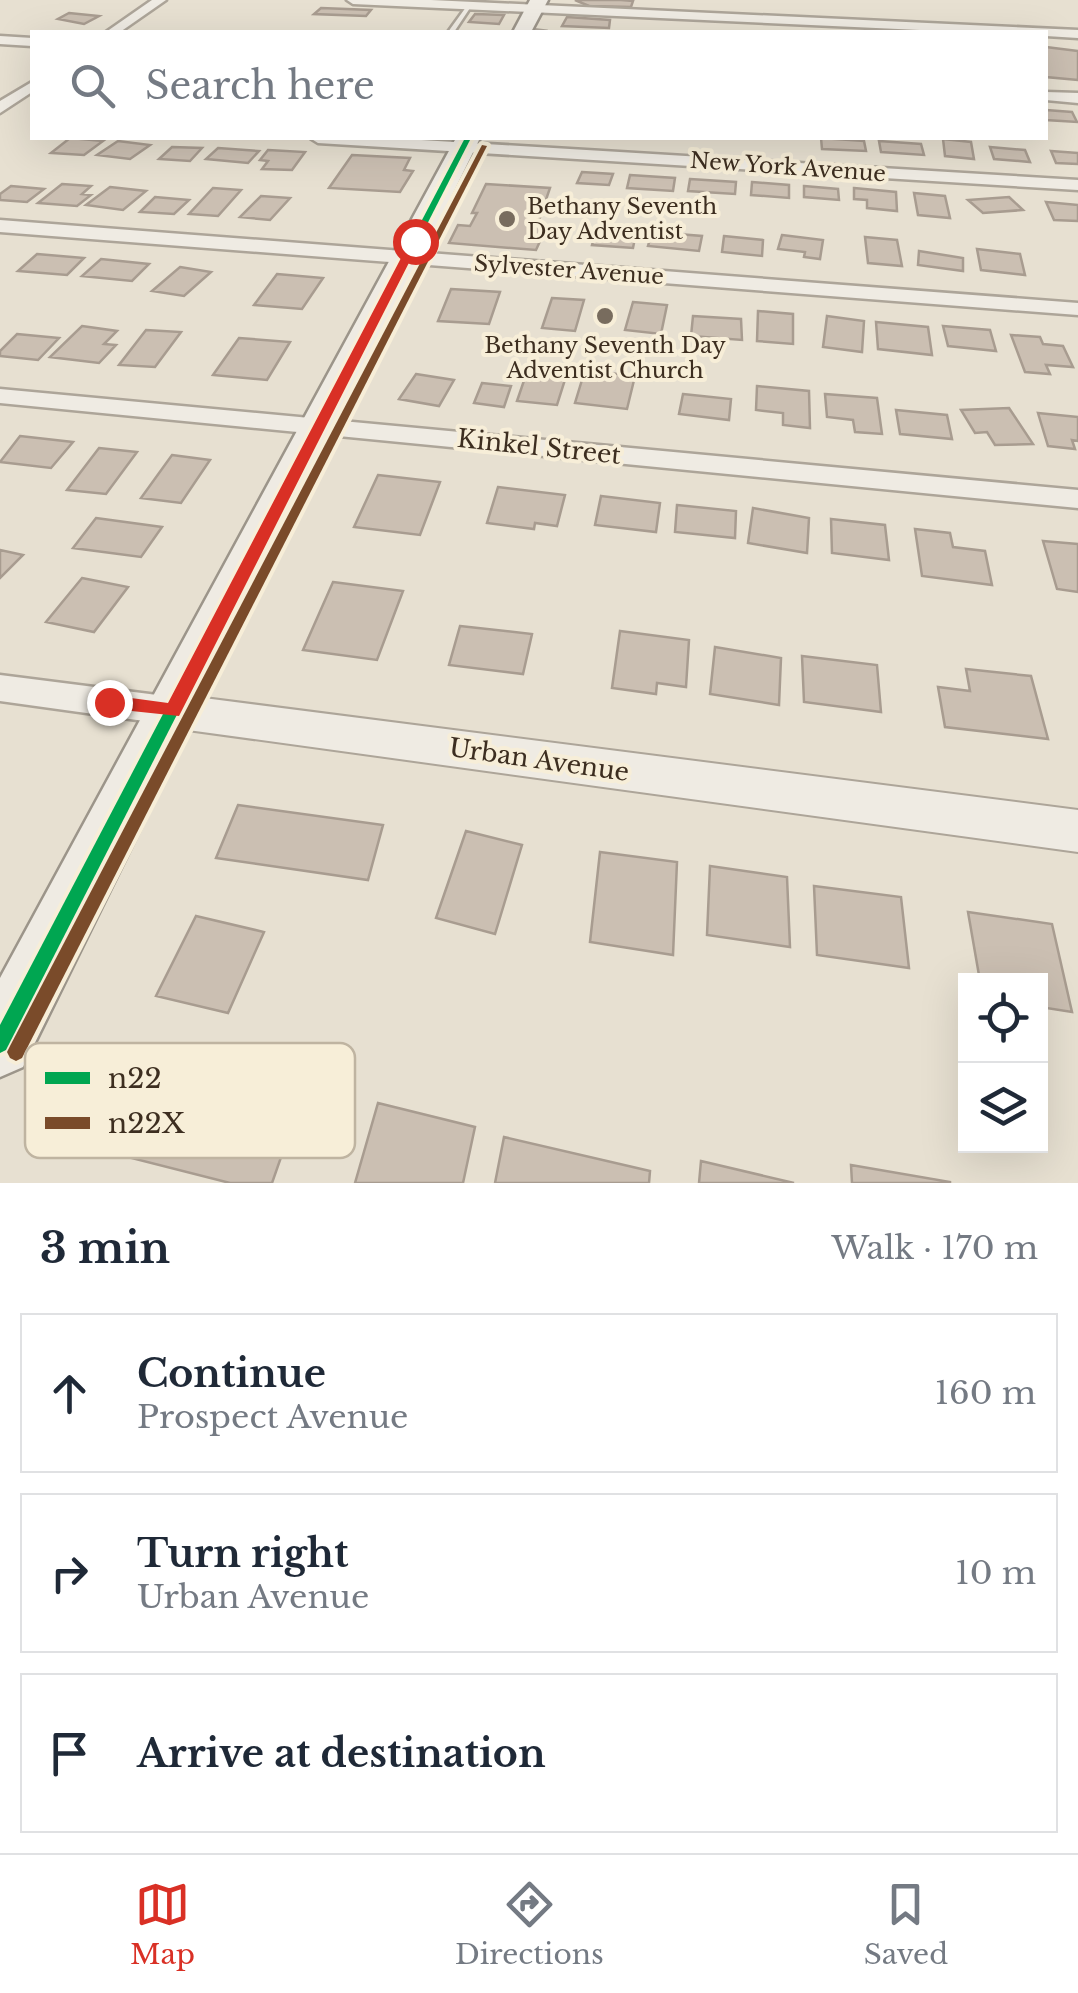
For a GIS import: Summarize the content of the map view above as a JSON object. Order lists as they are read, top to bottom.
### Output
{
  "streets": {
    "street": [
      "New York Avenue",
      "Sylvester Avenue",
      "Kinkel Street",
      "Urban Avenue"
    ]
  },
  "places": ["Bethany Seventh Day Adventist", "Bethany Seventh Day Adventist Church"],
  "lines": ["transit line n22", "transit line n22X"],
  "legend": ["n22", "n22X"],
  "page": {
    "search": "Search here",
    "heading": ["3 min", "Walk · 170 m"],
    "list": [
      ["Continue", "Prospect Avenue", "160 m"],
      ["Turn right", "Urban Avenue", "10 m"],
      "Arrive at destination"
    ],
    "nav": ["Map", "Directions", "Saved"]
  }
}
